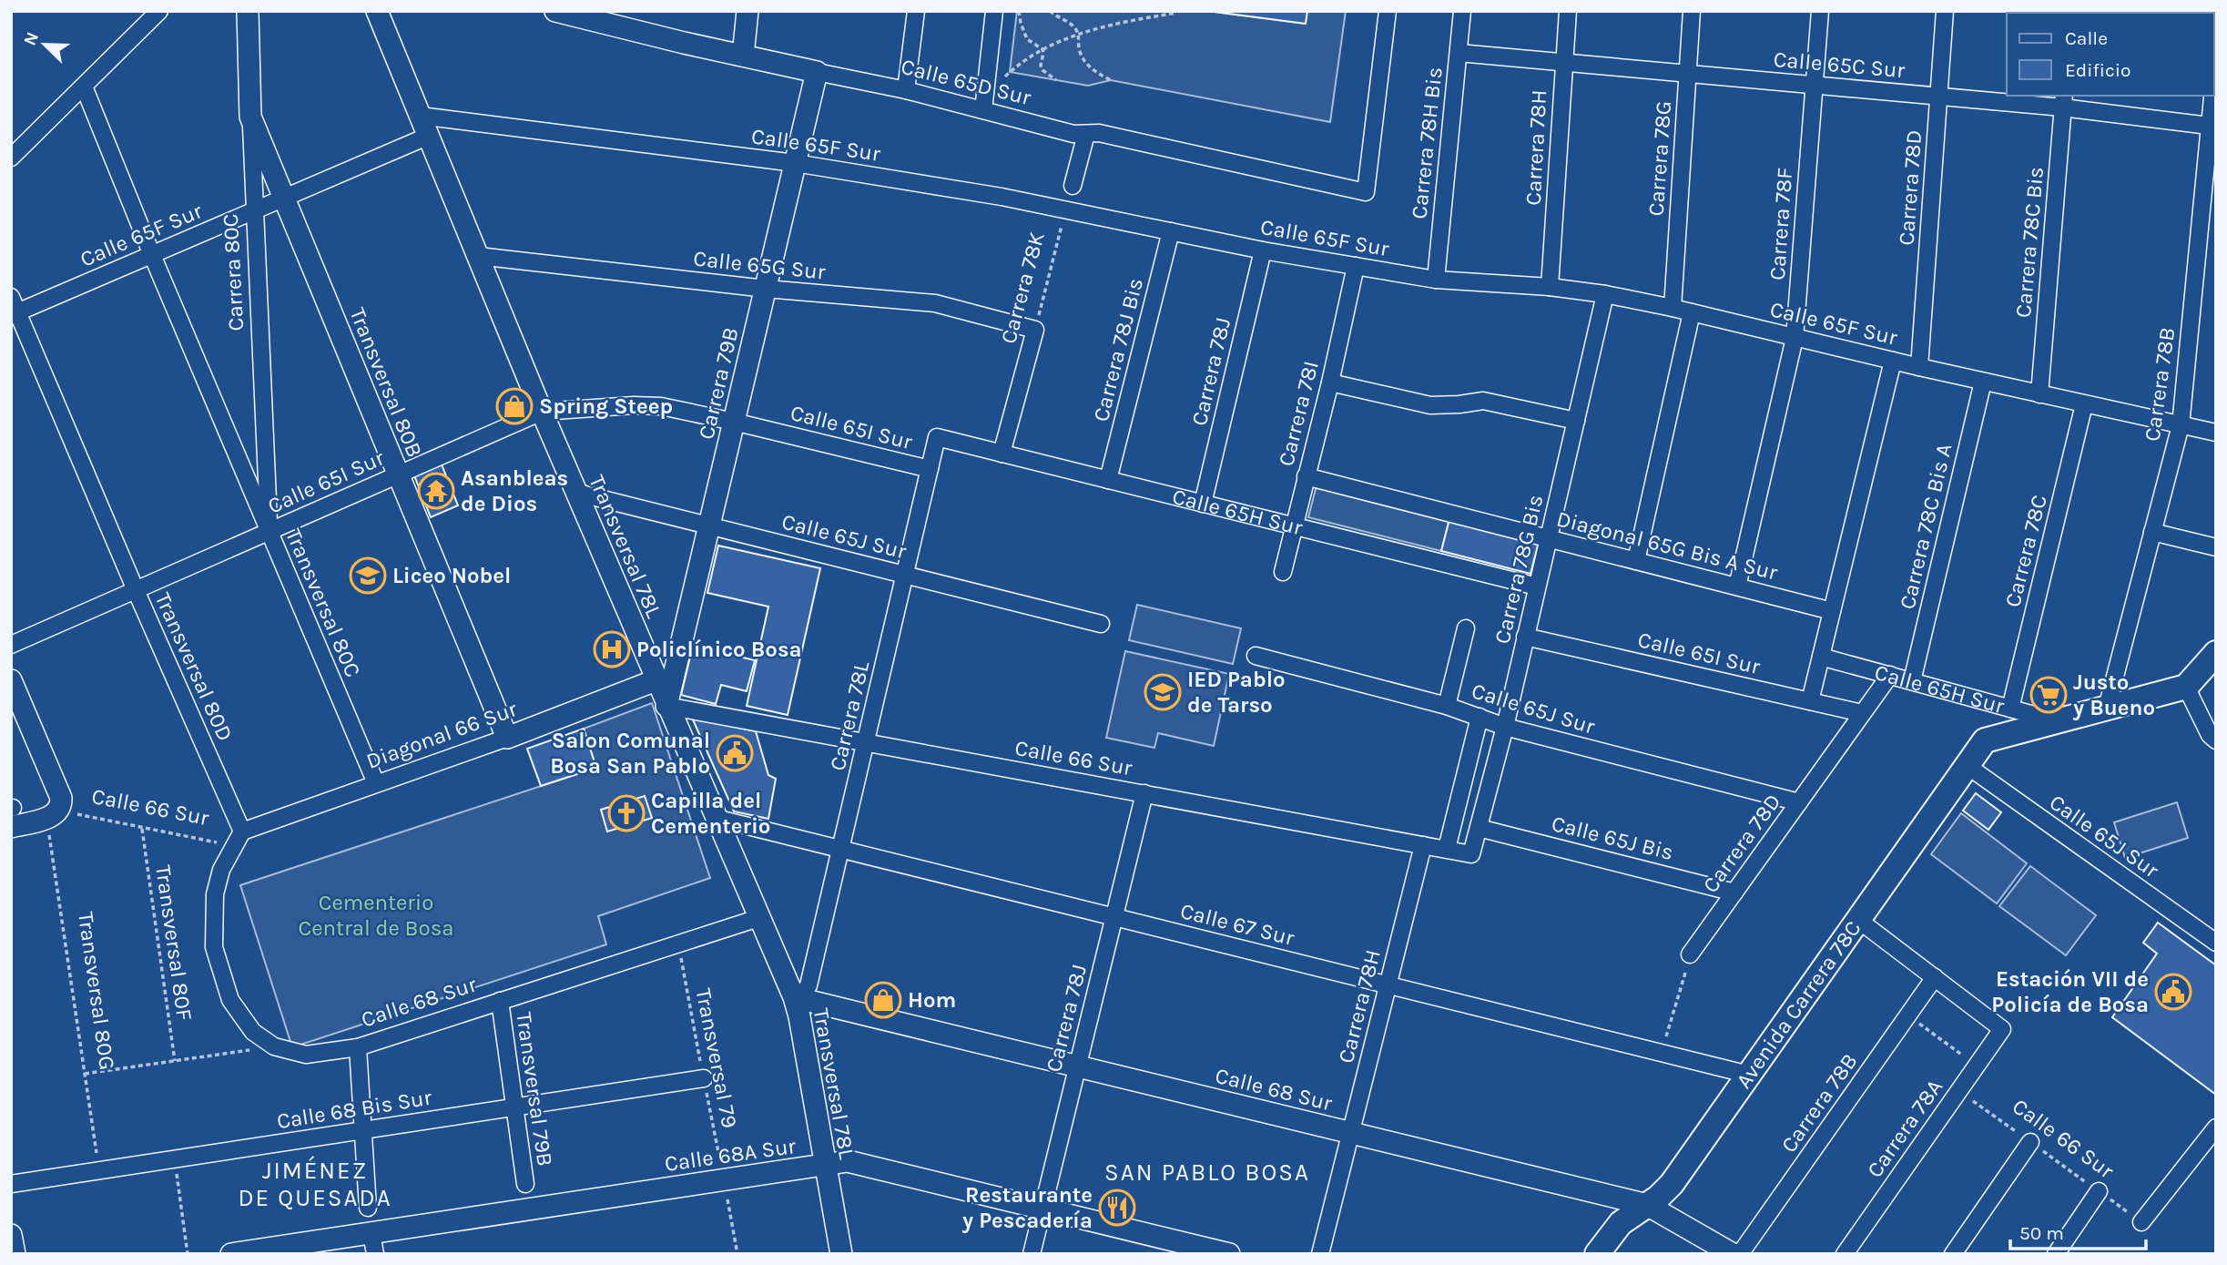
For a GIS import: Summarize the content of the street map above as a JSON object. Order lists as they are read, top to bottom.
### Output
{
  "streets": {
    "main road": ["Calle 65H Sur", "Avenida Carrera 78C"],
    "street": [
      "Calle 65C Sur",
      "Calle 65D Sur",
      "Carrera 78H Bis",
      "Calle 65F Sur",
      "Carrera 78H",
      "Carrera 78G",
      "Carrera 78D",
      "Carrera 78F",
      "Carrera 78C Bis",
      "Calle 65G Sur",
      "Carrera 80C",
      "Carrera 78K",
      "Carrera 78J Bis",
      "Carrera 78J",
      "Transversal 80B",
      "Carrera 79B",
      "Carrera 78B",
      "Carrera 78I",
      "Calle 65I Sur",
      "Carrera 78C Bis A",
      "Calle 65J Sur",
      "Diagonal 65G Bis A Sur",
      "Transversal 78L",
      "Carrera 78C",
      "Carrera 78G Bis",
      "Transversal 80C",
      "Transversal 80D",
      "Carrera 78L",
      "Diagonal 66 Sur",
      "Calle 66 Sur",
      "Calle 65J Bis",
      "Calle 67 Sur",
      "Calle 68 Sur",
      "Transversal 79B",
      "Calle 68 Bis Sur",
      "Carrera 78A",
      "Calle 68A Sur"
    ],
    "path": ["Transversal 80F", "Transversal 80G", "Transversal 79"]
  },
  "crossings": [
    ["Calle 65C Sur", "Carrera 78H Bis"],
    ["Calle 65C Sur", "Carrera 78H"],
    ["Calle 65C Sur", "Carrera 78G"],
    ["Calle 65C Sur", "Carrera 78D"],
    ["Calle 65C Sur", "Carrera 78F"],
    ["Calle 65C Sur", "Carrera 78C Bis"],
    ["Calle 65C Sur", "Carrera 78B"],
    ["Calle 65D Sur", "Carrera 79B"],
    ["Carrera 78H Bis", "Calle 65F Sur"],
    ["Calle 65F Sur", "Carrera 78H"],
    ["Calle 65F Sur", "Carrera 78G"],
    ["Calle 65F Sur", "Carrera 78D"],
    ["Calle 65F Sur", "Carrera 78F"],
    ["Calle 65F Sur", "Carrera 78C Bis"],
    ["Calle 65F Sur", "Carrera 80C"],
    ["Calle 65F Sur", "Carrera 78K"],
    ["Calle 65F Sur", "Carrera 78J Bis"],
    ["Calle 65F Sur", "Carrera 78J"],
    ["Calle 65F Sur", "Transversal 80B"],
    ["Calle 65F Sur", "Carrera 79B"],
    ["Calle 65F Sur", "Carrera 78B"],
    ["Calle 65F Sur", "Carrera 78I"],
    ["Calle 65F Sur", "Carrera 78C Bis A"],
    ["Calle 65F Sur", "Transversal 78L"],
    ["Calle 65F Sur", "Carrera 78C"],
    ["Calle 65F Sur", "Carrera 78G Bis"],
    ["Calle 65F Sur", "Transversal 80C"],
    ["Calle 65F Sur", "Transversal 80D"],
    ["Carrera 78H", "Calle 66 Sur"],
    ["Carrera 78H", "Calle 67 Sur"],
    ["Carrera 78H", "Calle 68 Sur"],
    ["Carrera 78D", "Calle 65I Sur"],
    ["Carrera 78D", "Calle 65H Sur"],
    ["Carrera 78D", "Calle 65J Sur"],
    ["Carrera 78D", "Calle 65J Bis"],
    ["Carrera 78F", "Diagonal 65G Bis A Sur"],
    ["Calle 65G Sur", "Carrera 78K"],
    ["Calle 65G Sur", "Carrera 79B"],
    ["Calle 65G Sur", "Transversal 78L"],
    ["Carrera 80C", "Transversal 80B"],
    ["Carrera 80C", "Calle 65I Sur"],
    ["Carrera 80C", "Transversal 80C"],
    ["Carrera 78K", "Calle 65H Sur"],
    ["Carrera 78J Bis", "Calle 65H Sur"],
    ["Carrera 78J", "Calle 65H Sur"],
    ["Carrera 78J", "Calle 66 Sur"],
    ["Carrera 78J", "Calle 67 Sur"],
    ["Carrera 78J", "Calle 68 Sur"],
    ["Carrera 78J", "Calle 68A Sur"],
    ["Transversal 80B", "Calle 65I Sur"],
    ["Transversal 80B", "Diagonal 66 Sur"],
    ["Carrera 79B", "Calle 65I Sur"],
    ["Carrera 79B", "Calle 65J Sur"],
    ["Carrera 79B", "Transversal 78L"],
    ["Carrera 79B", "Calle 66 Sur"],
    ["Carrera 78B", "Calle 65H Sur"],
    ["Carrera 78B", "Carrera 78A"],
    ["Carrera 78I", "Calle 65H Sur"],
    ["Carrera 78I", "Diagonal 65G Bis A Sur"],
    ["Calle 65I Sur", "Transversal 78L"],
    ["Calle 65I Sur", "Carrera 78G Bis"],
    ["Calle 65I Sur", "Transversal 80C"],
    ["Calle 65I Sur", "Transversal 80D"],
    ["Calle 65I Sur", "Carrera 78L"],
    ["Calle 65H Sur", "Carrera 78C Bis A"],
    ["Calle 65H Sur", "Carrera 78C"],
    ["Calle 65H Sur", "Carrera 78G Bis"],
    ["Calle 65H Sur", "Carrera 78L"],
    ["Calle 65H Sur", "Avenida Carrera 78C"],
    ["Calle 65J Sur", "Transversal 78L"],
    ["Calle 65J Sur", "Carrera 78G Bis"],
    ["Calle 65J Sur", "Carrera 78L"],
    ["Calle 65J Sur", "Avenida Carrera 78C"],
    ["Diagonal 65G Bis A Sur", "Carrera 78G Bis"],
    ["Transversal 78L", "Carrera 78L"],
    ["Transversal 78L", "Diagonal 66 Sur"],
    ["Transversal 78L", "Calle 66 Sur"],
    ["Transversal 78L", "Calle 67 Sur"],
    ["Transversal 78L", "Calle 68 Sur"],
    ["Transversal 78L", "Calle 68A Sur"],
    ["Carrera 78G Bis", "Calle 66 Sur"],
    ["Carrera 78G Bis", "Calle 65J Bis"],
    ["Transversal 80C", "Diagonal 66 Sur"],
    ["Transversal 80D", "Diagonal 66 Sur"],
    ["Carrera 78L", "Calle 66 Sur"],
    ["Carrera 78L", "Calle 67 Sur"],
    ["Carrera 78L", "Calle 68 Sur"],
    ["Calle 66 Sur", "Transversal 80F"],
    ["Calle 66 Sur", "Transversal 80G"],
    ["Calle 66 Sur", "Carrera 78A"],
    ["Calle 67 Sur", "Avenida Carrera 78C"],
    ["Transversal 80G", "Calle 68 Bis Sur"],
    ["Calle 68 Sur", "Avenida Carrera 78C"],
    ["Calle 68 Sur", "Transversal 79"],
    ["Calle 68 Sur", "Transversal 79B"],
    ["Transversal 79", "Calle 68 Bis Sur"],
    ["Transversal 79", "Calle 68A Sur"],
    ["Transversal 79B", "Calle 68 Bis Sur"]
  ],
  "districts": ["JIMÉNEZ DE QUESADA", "SAN PABLO BOSA"],
  "parks": ["Cementerio Central de Bosa"],
  "places": {
    "shop": ["Spring Steep", "Hom"],
    "temple": ["Asanbleas de Dios"],
    "school or university": ["Liceo Nobel", "IED Pablo de Tarso"],
    "hospital": ["Policlínico Bosa"],
    "supermarket": ["Justo y Bueno"],
    "public building": ["Salon Comunal Bosa San Pablo", "Estación VII de Policía de Bosa"],
    "church": ["Capilla del Cementerio"],
    "restaurant": ["Restaurante y Pescadería"]
  },
  "legend": ["Calle", "Edificio"],
  "scale_bar": "50 m",
  "north": "top left"
}
